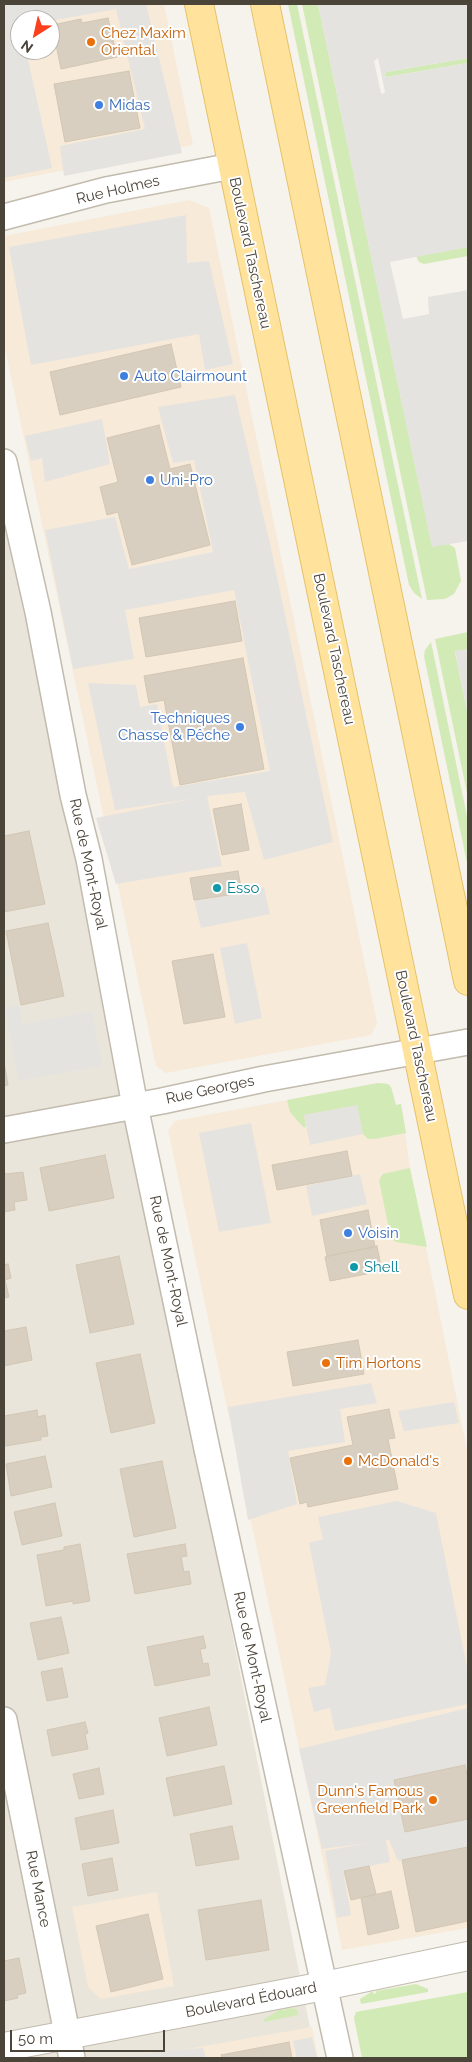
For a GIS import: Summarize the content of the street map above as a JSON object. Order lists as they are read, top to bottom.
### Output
{
  "streets": {
    "main road": ["Boulevard Taschereau"],
    "street": [
      "Rue Holmes",
      "Rue de Mont-Royal",
      "Rue Georges",
      "Rue Mance",
      "Boulevard Édouard"
    ]
  },
  "crossings": [
    ["Rue Holmes", "Boulevard Taschereau"],
    ["Boulevard Taschereau", "Rue Georges"],
    ["Rue de Mont-Royal", "Rue Georges"],
    ["Rue de Mont-Royal", "Boulevard Édouard"],
    ["Rue Mance", "Boulevard Édouard"]
  ],
  "places": [
    "Chez Maxim Oriental",
    "Midas",
    "Auto Clairmount",
    "Uni-Pro",
    "Techniques Chasse & Pêche",
    "Esso",
    "Voisin",
    "Shell",
    "Tim Hortons",
    "McDonald's",
    "Dunn's Famous Greenfield Park"
  ],
  "scale_bar": "50 m",
  "north": "bottom left"
}
